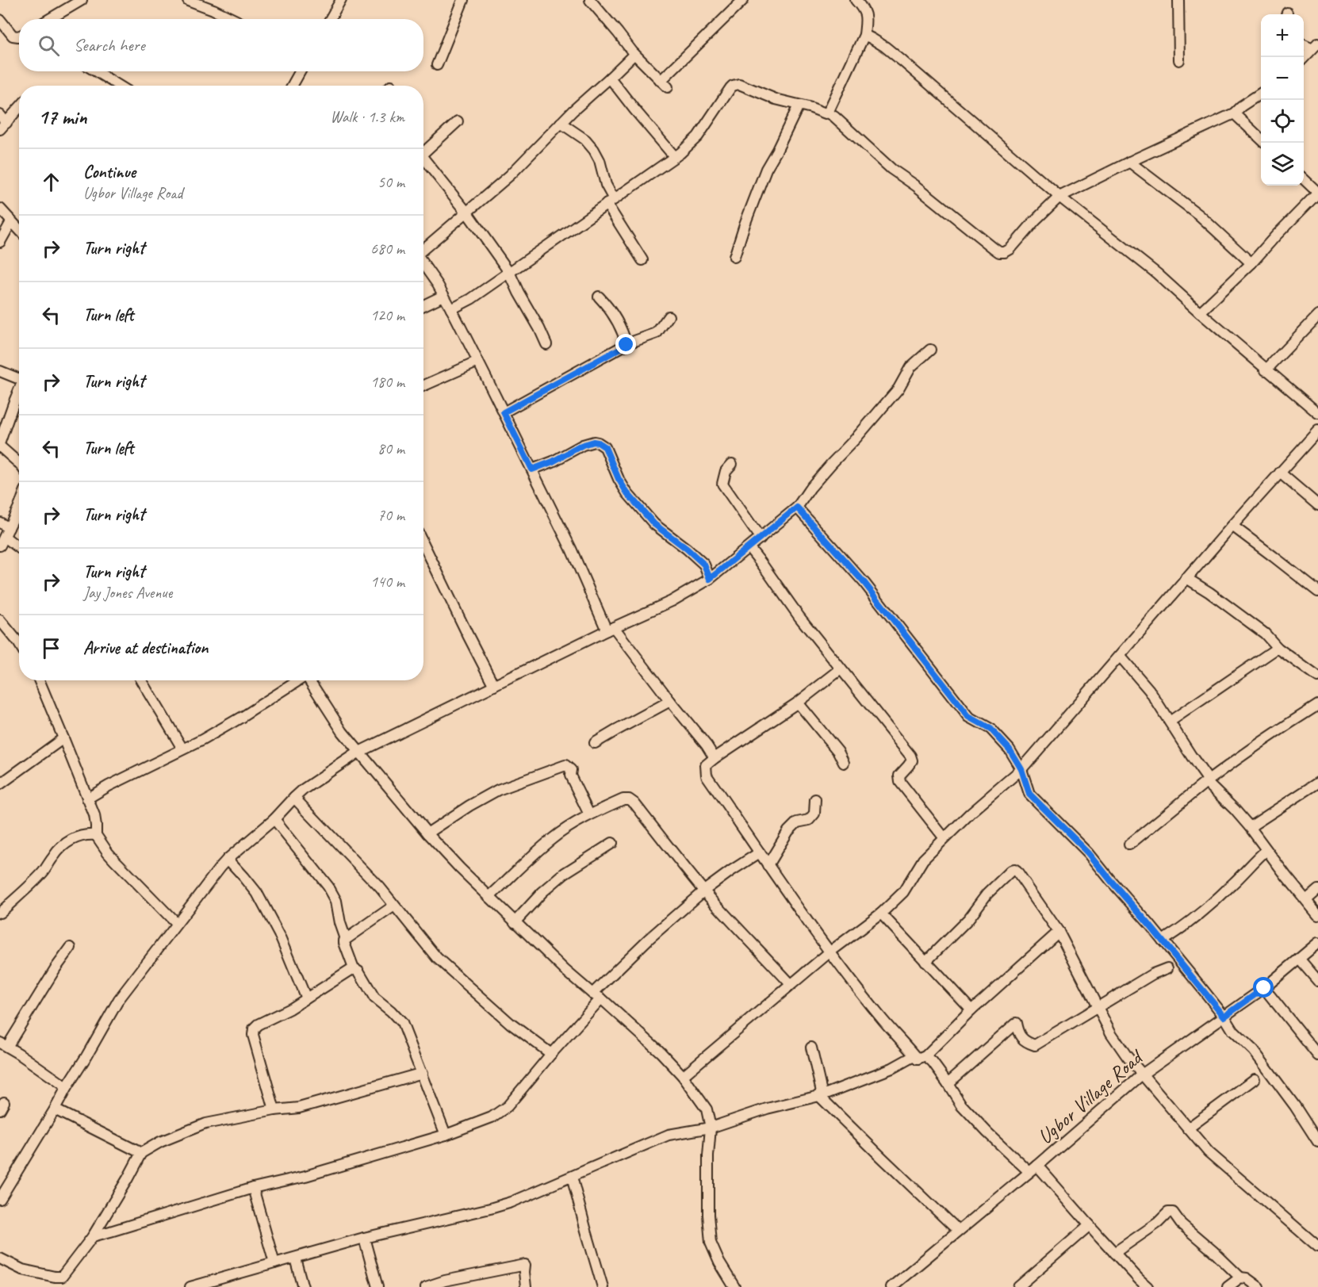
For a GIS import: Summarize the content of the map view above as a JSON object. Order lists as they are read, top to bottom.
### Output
{
  "streets": {
    "street": ["Ugbor Village Road"]
  },
  "page": {
    "map_buttons": ["+", "−"],
    "search": "Search here",
    "heading": ["17 min", "Walk · 1.3 km"],
    "list": [
      ["Continue", "Ugbor Village Road", "50 m"],
      ["Turn right", "680 m"],
      ["Turn left", "120 m"],
      ["Turn right", "180 m"],
      ["Turn left", "80 m"],
      ["Turn right", "70 m"],
      ["Turn right", "Jay Jones Avenue", "140 m"],
      "Arrive at destination"
    ]
  }
}
